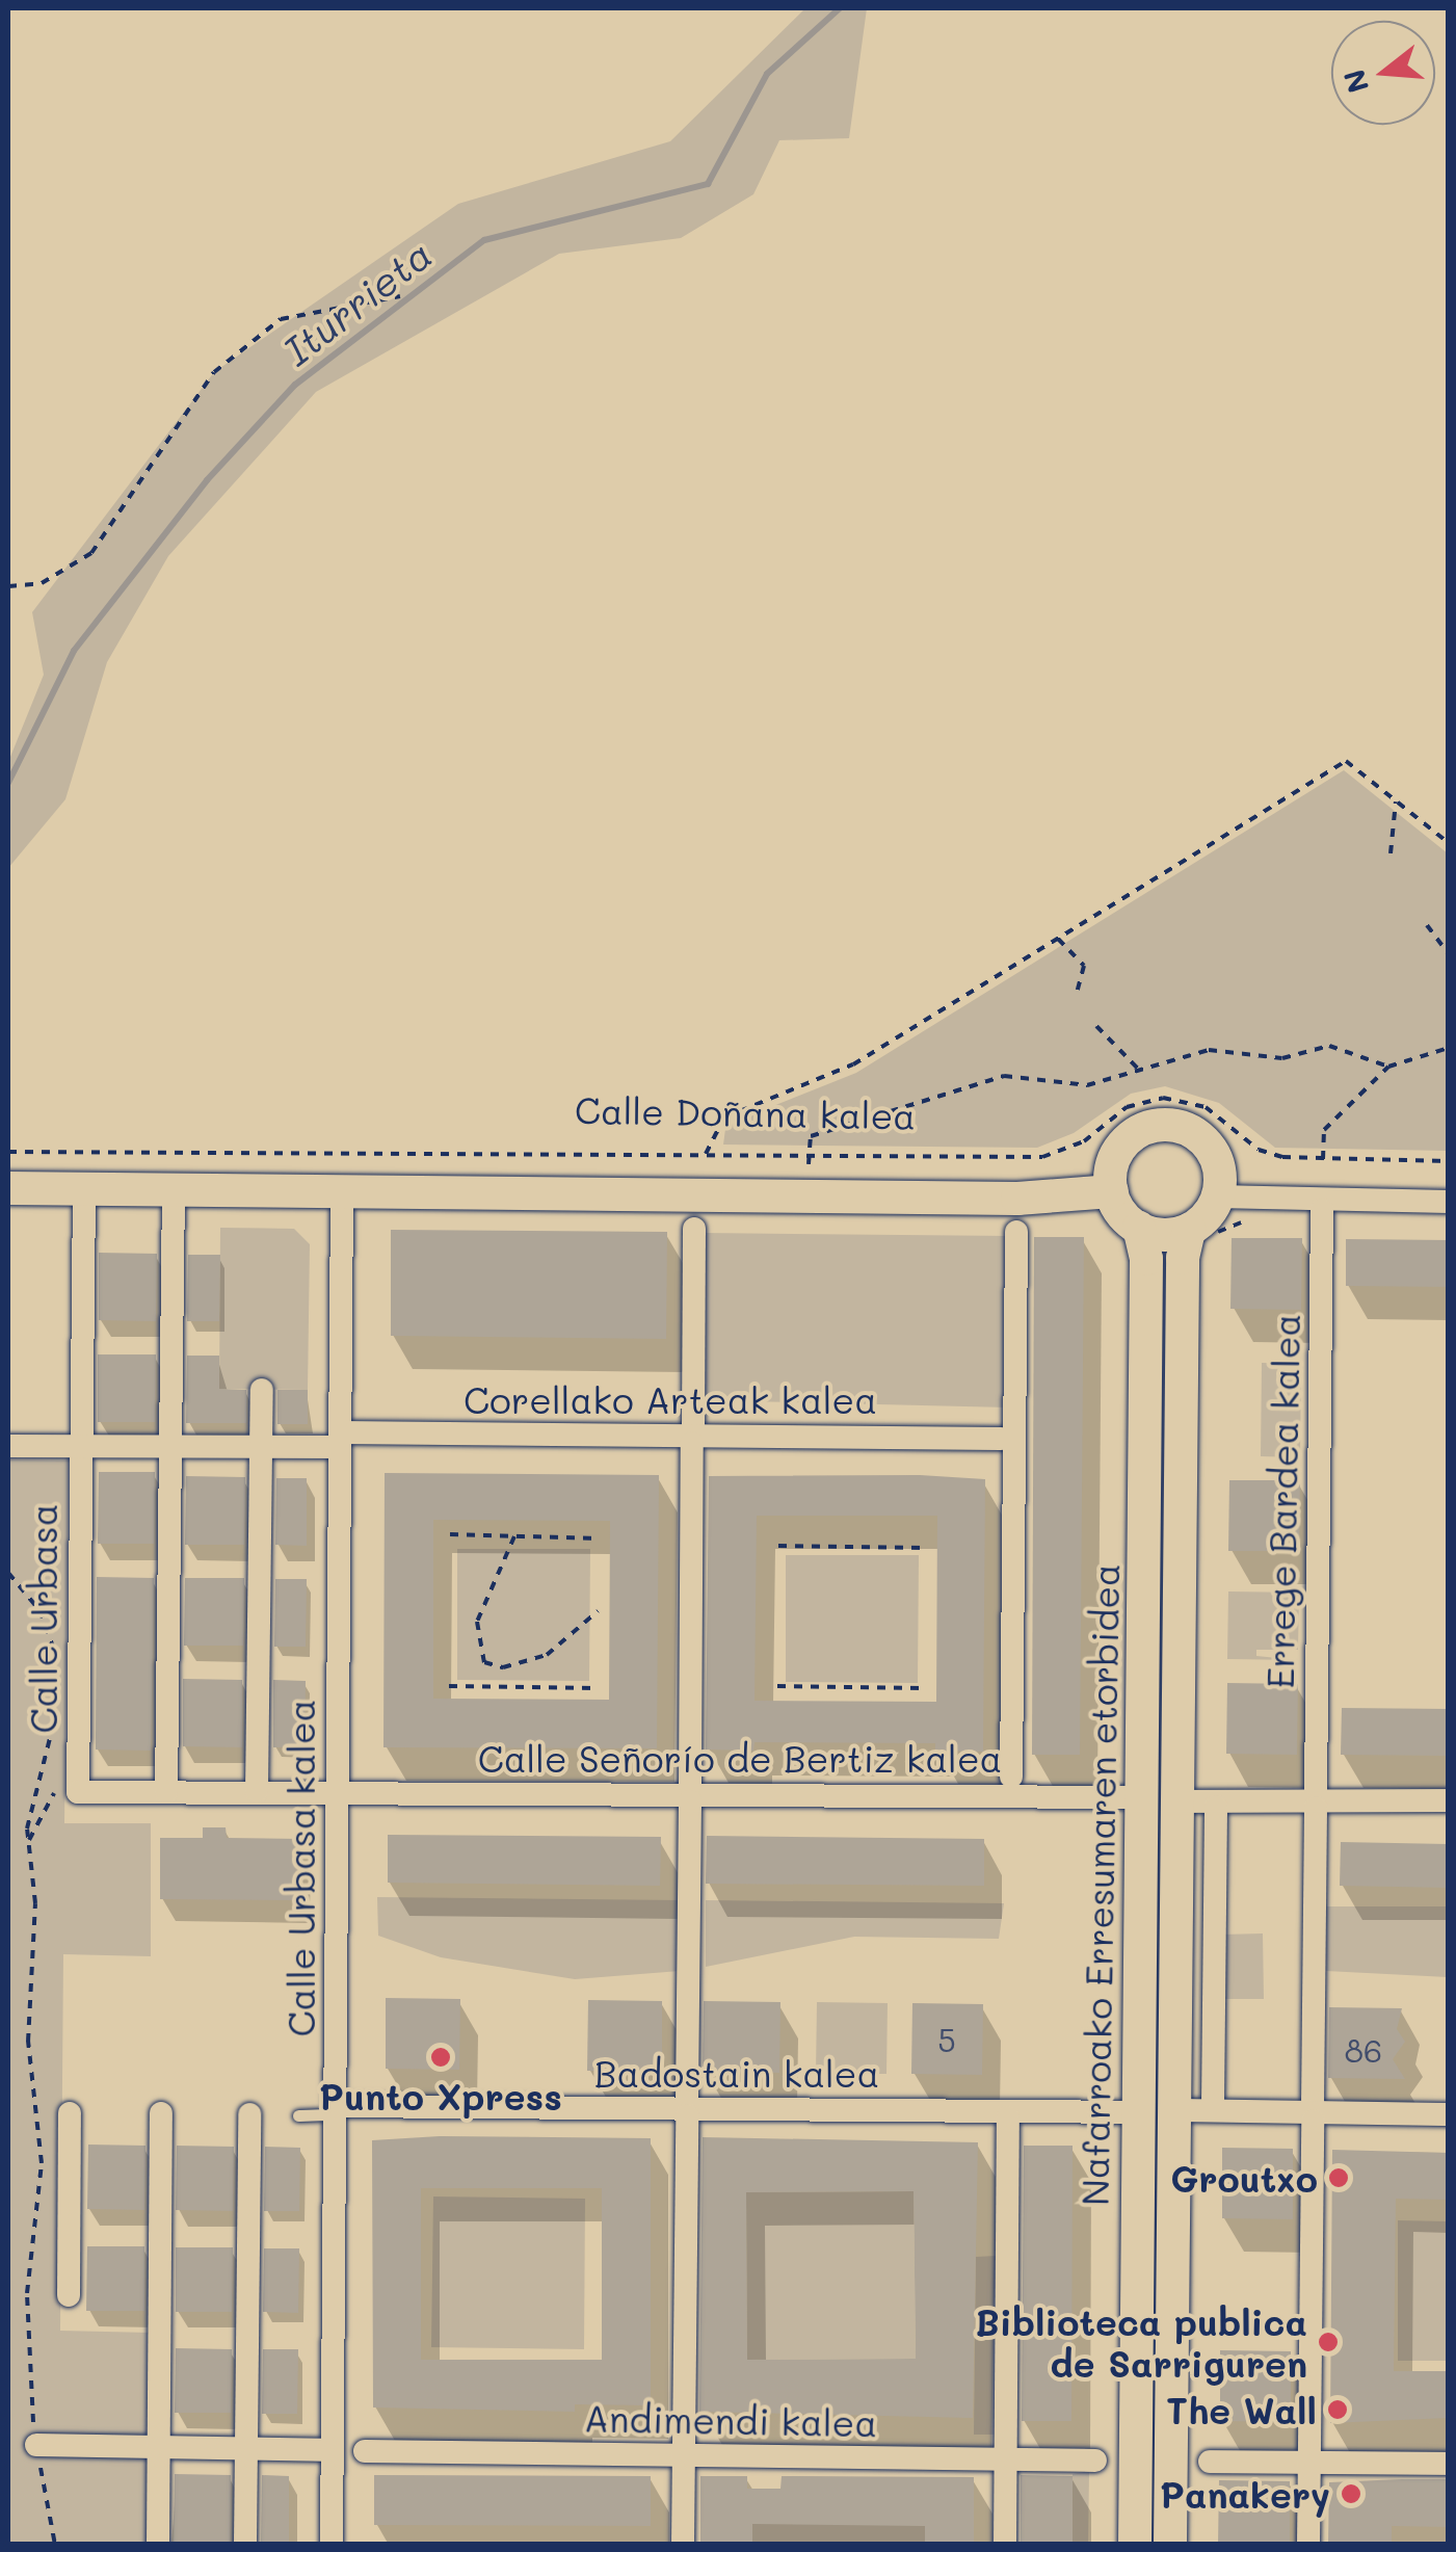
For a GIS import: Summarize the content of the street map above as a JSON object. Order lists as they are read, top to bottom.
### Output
{
  "streets": {
    "street": [
      "Corellako Arteak kalea",
      "Errege Bardea kalea",
      "Calle Urbasa",
      "Calle Señorío de Bertiz kalea",
      "Calle Urbasa kalea",
      "Nafarroako Erresumaren etorbidea",
      "Badostain kalea",
      "Andimendi kalea"
    ],
    "path": ["Calle Doñana kalea"]
  },
  "crossings": [
    ["Corellako Arteak kalea", "Calle Urbasa kalea"],
    ["Calle Urbasa", "Calle Señorío de Bertiz kalea"],
    ["Calle Señorío de Bertiz kalea", "Calle Urbasa kalea"],
    ["Calle Señorío de Bertiz kalea", "Nafarroako Erresumaren etorbidea"],
    ["Calle Urbasa kalea", "Badostain kalea"],
    ["Nafarroako Erresumaren etorbidea", "Badostain kalea"]
  ],
  "water": ["Iturrieta"],
  "places": [
    "Punto Xpress",
    "Groutxo",
    "Biblioteca publica de Sarriguren",
    "The Wall",
    "Panakery"
  ],
  "house_numbers": ["5", "86"],
  "north": "left"
}
